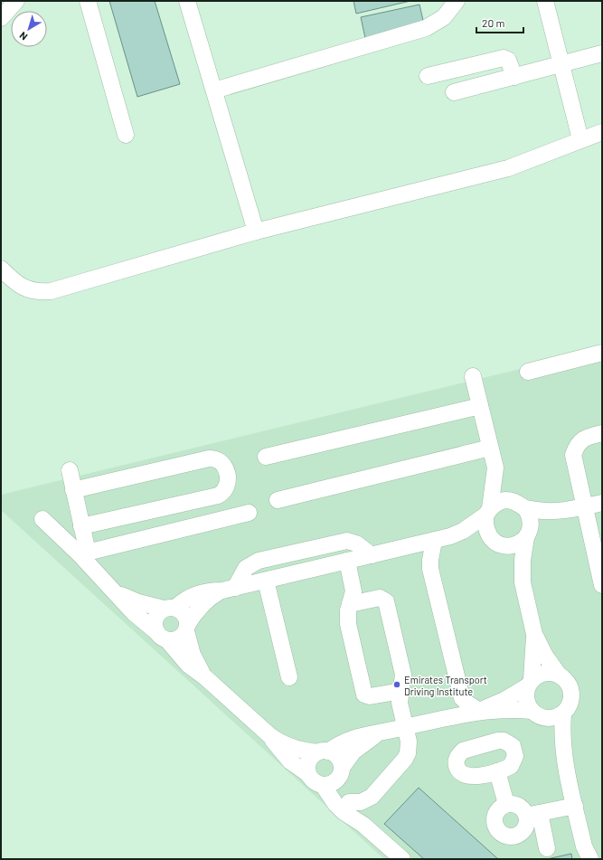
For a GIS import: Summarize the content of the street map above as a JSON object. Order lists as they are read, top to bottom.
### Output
{
  "places": ["Emirates Transport Driving Institute"],
  "scale_bar": "20 m",
  "north": "bottom left"
}
